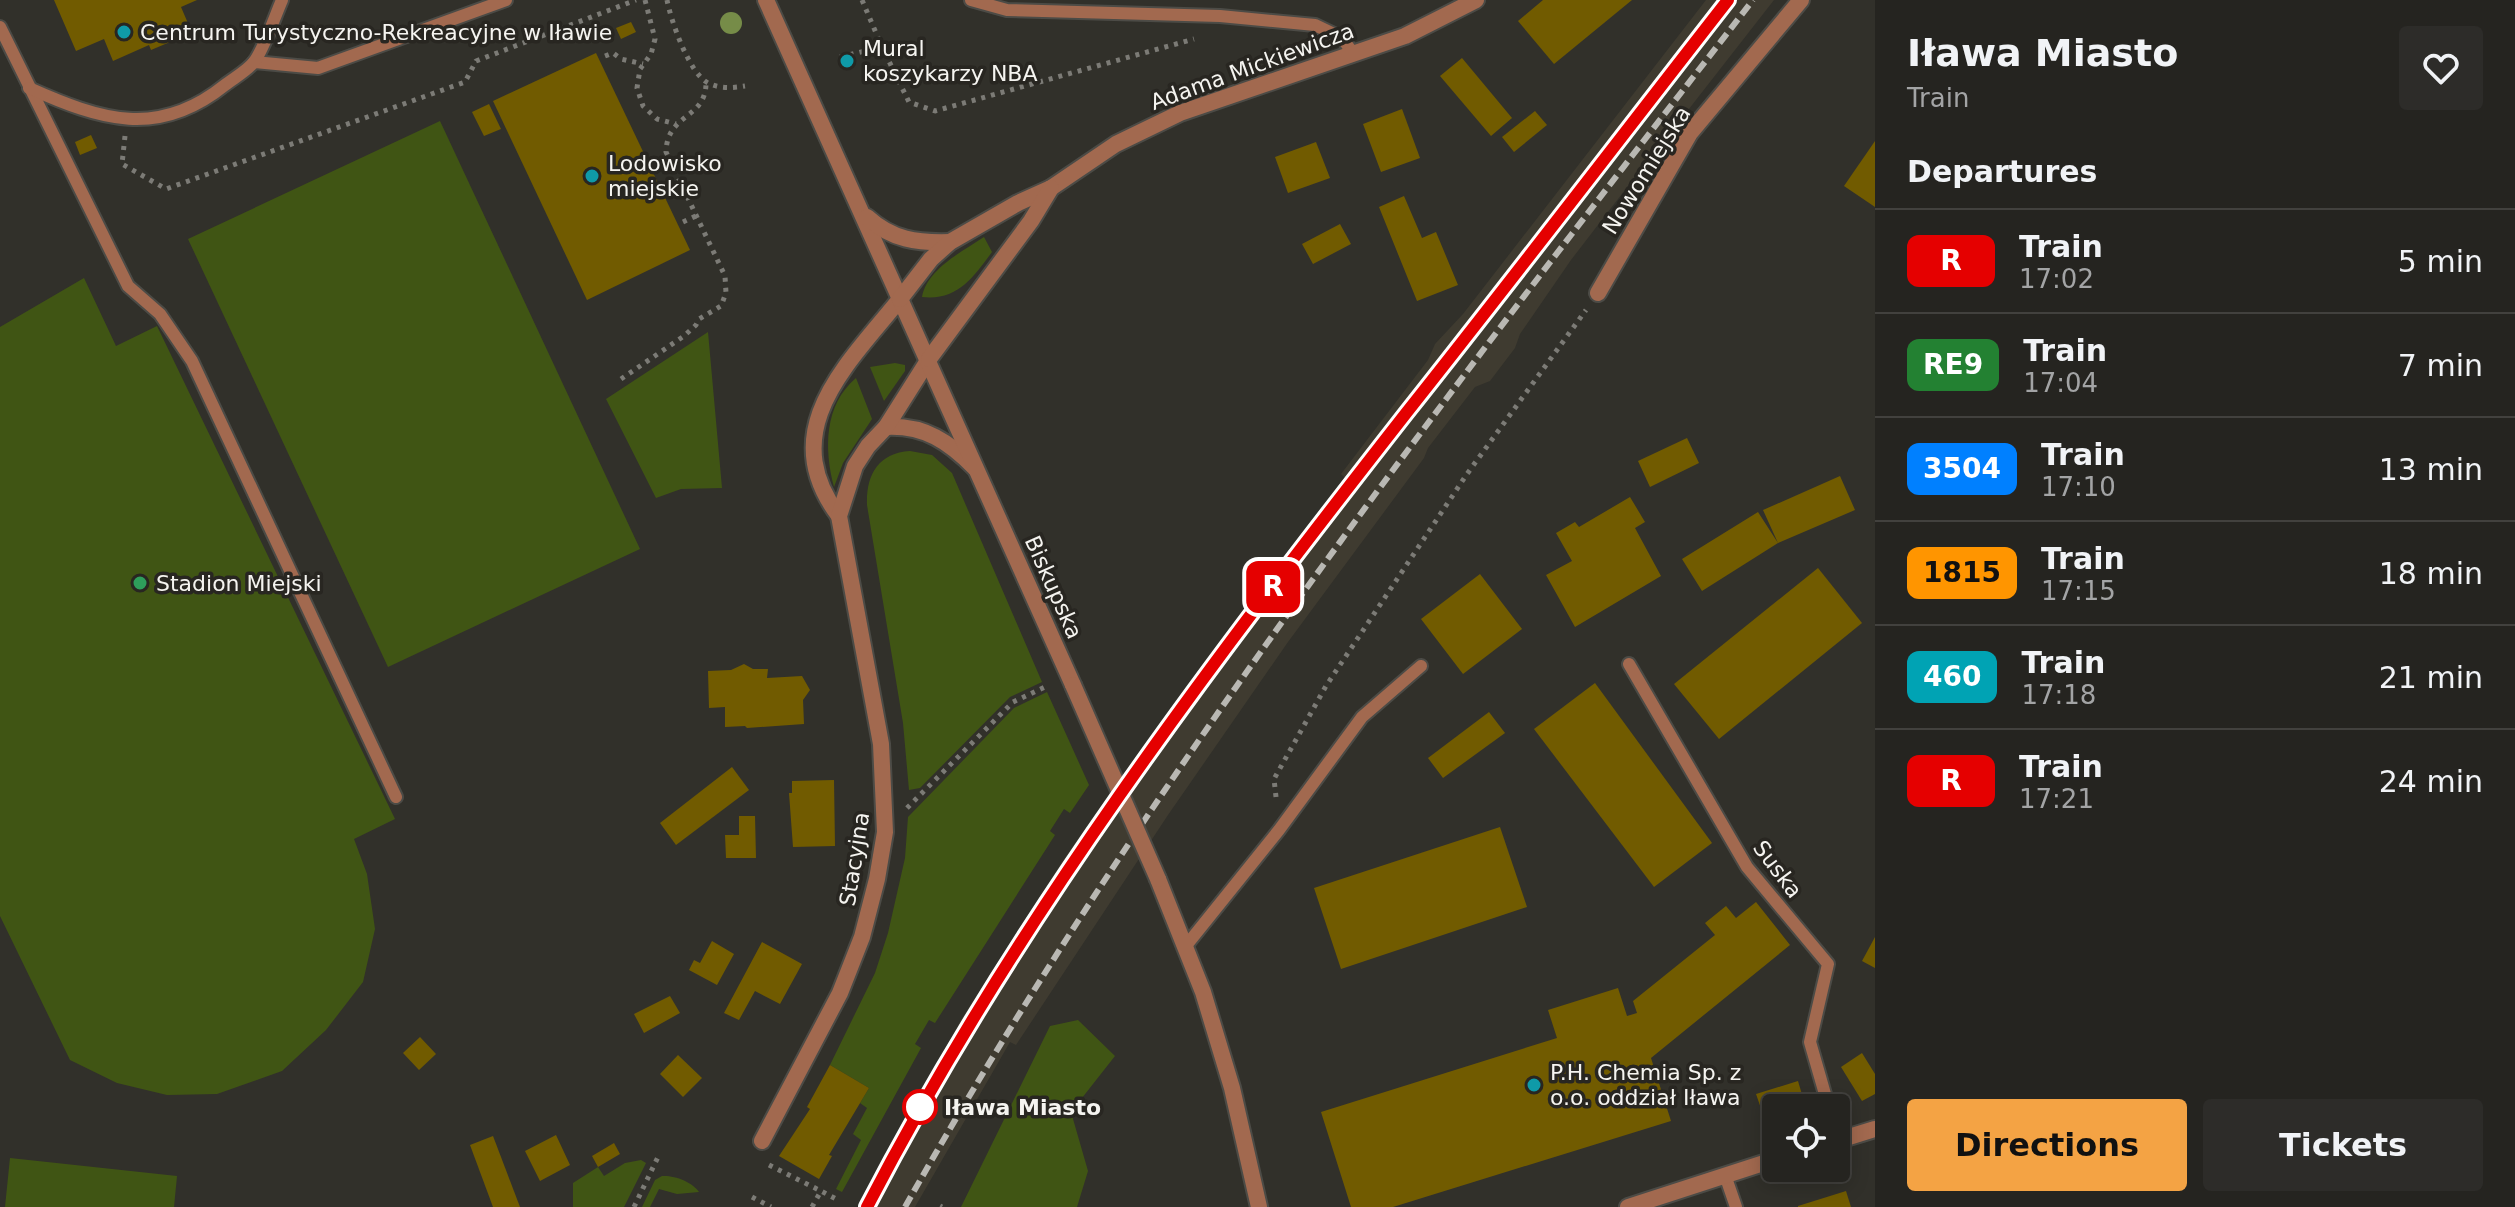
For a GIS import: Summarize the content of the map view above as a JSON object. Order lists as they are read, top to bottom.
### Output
{
  "streets": {
    "street": [
      "Adama Mickiewicza",
      "Nowomiejska",
      "Biskupska",
      "Stacyjna"
    ],
    "lane": ["Suska"]
  },
  "crossings": [
    ["Adama Mickiewicza", "Biskupska"],
    ["Adama Mickiewicza", "Stacyjna"],
    ["Biskupska", "Stacyjna"]
  ],
  "places": [
    "Centrum Turystyczno-Rekreacyjne w Iławie",
    "Mural koszykarzy NBA",
    "Lodowisko miejskie",
    "Stadion Miejski",
    "P.H. Chemia Sp. z o.o. oddział Iława",
    "Iława Miasto"
  ],
  "page": {
    "on_map": "R",
    "heading": [
      ["Iława Miasto", "Train"],
      "Departures"
    ],
    "list": [
      {
        "mark": "R",
        "name": "Train",
        "note": "17:02",
        "value": "5 min"
      },
      {
        "mark": "RE9",
        "name": "Train",
        "note": "17:04",
        "value": "7 min"
      },
      {
        "mark": "3504",
        "name": "Train",
        "note": "17:10",
        "value": "13 min"
      },
      {
        "mark": "1815",
        "name": "Train",
        "note": "17:15",
        "value": "18 min"
      },
      {
        "mark": "460",
        "name": "Train",
        "note": "17:18",
        "value": "21 min"
      },
      {
        "mark": "R",
        "name": "Train",
        "note": "17:21",
        "value": "24 min"
      }
    ],
    "buttons": ["Directions", "Tickets"]
  }
}
